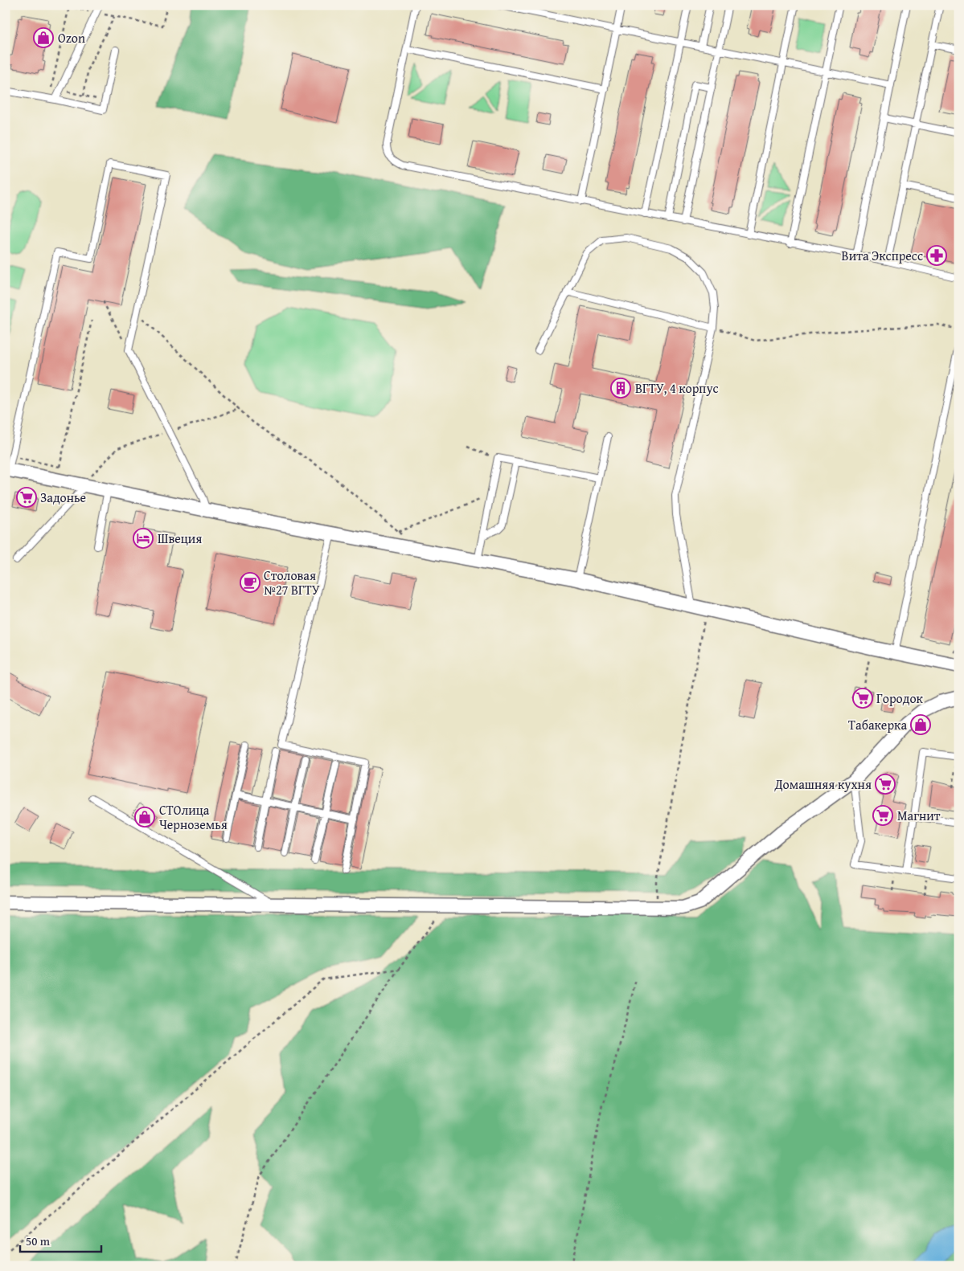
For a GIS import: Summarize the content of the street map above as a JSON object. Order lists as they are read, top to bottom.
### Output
{
  "places": {
    "shop": ["Ozon", "Табакерка", "СТОлица Черноземья"],
    "pharmacy": ["Вита Экспресс"],
    "building": ["ВГТУ, 4 корпус"],
    "supermarket": [
      "Задонье",
      "Городок",
      "Домашняя кухня",
      "Магнит"
    ],
    "hotel": ["Швеция"],
    "cafe": ["Столовая №27 ВГТУ"]
  },
  "scale_bar": "50 m"
}
